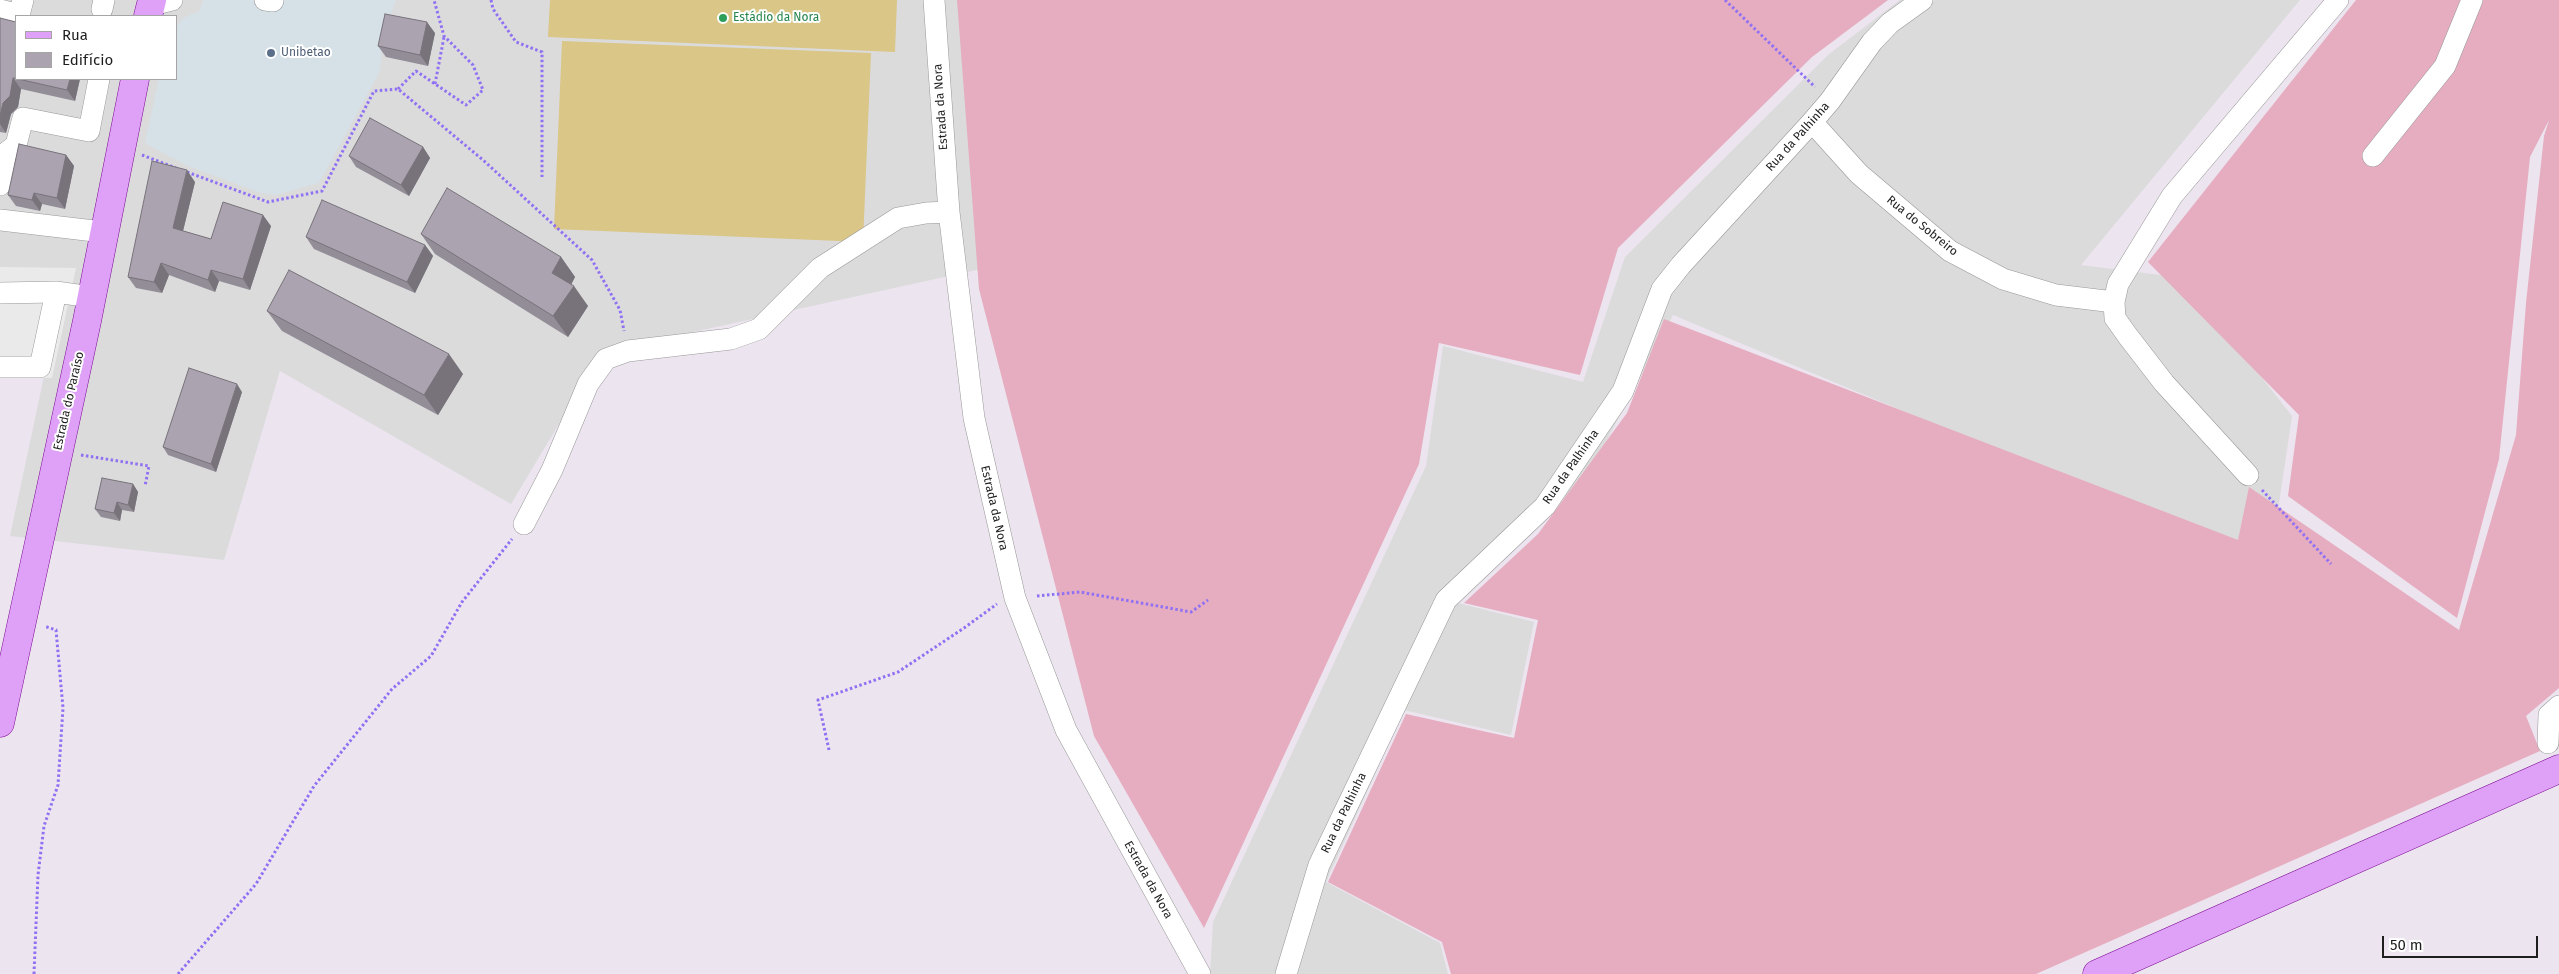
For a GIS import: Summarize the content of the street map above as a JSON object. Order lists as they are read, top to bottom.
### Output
{
  "streets": {
    "main road": ["Estrada do Paraíso"],
    "street": ["Estrada da Nora", "Rua da Palhinha", "Rua do Sobreiro"]
  },
  "crossings": [
    ["Rua da Palhinha", "Rua do Sobreiro"]
  ],
  "places": ["Estádio da Nora", "Unibetao"],
  "legend": ["Rua", "Edifício"],
  "scale_bar": "50 m"
}
